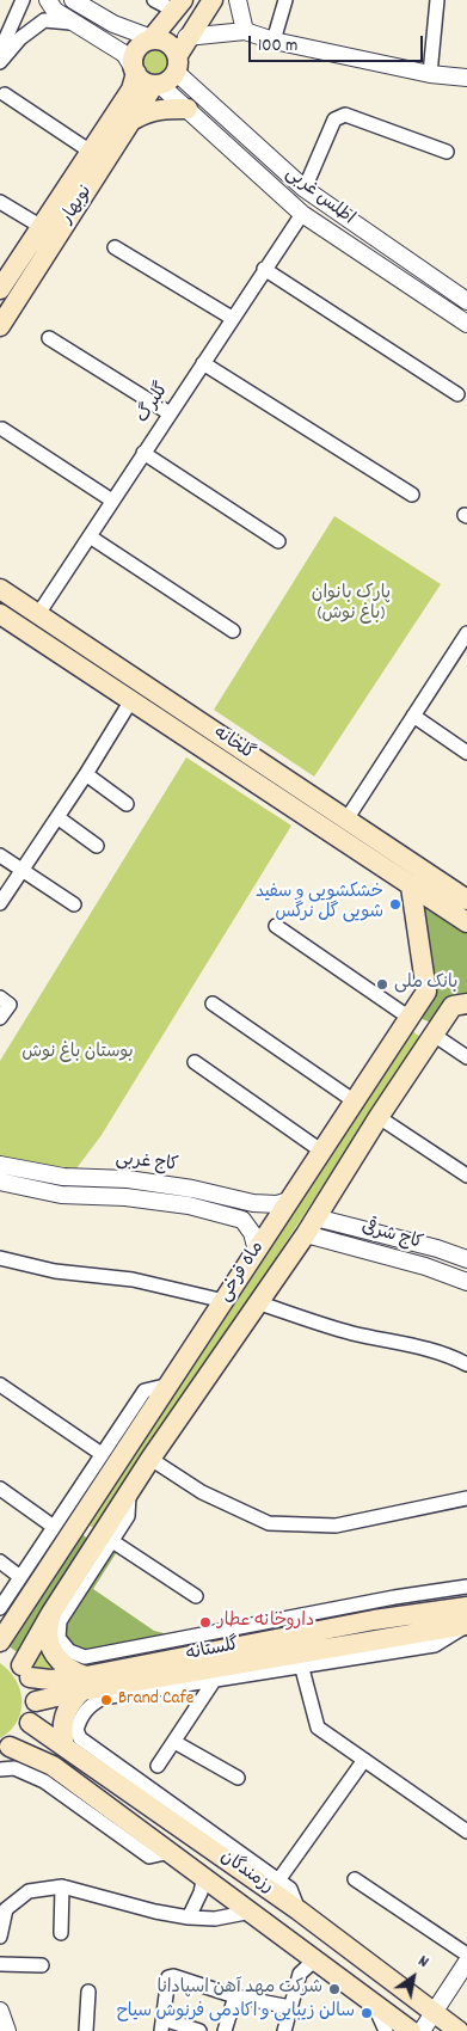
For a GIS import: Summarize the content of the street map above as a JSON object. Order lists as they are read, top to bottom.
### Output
{
  "streets": {
    "main road": [
      "نوبهار",
      "گلخانه",
      "ماه فرخی",
      "گلستانه",
      "رزمندگان"
    ],
    "street": [
      "اطلس غربی",
      "گلبرگ",
      "کاج غربی",
      "کاج شرقی"
    ]
  },
  "crossings": [
    ["اطلس غربی", "نوبهار"],
    ["اطلس غربی", "گلبرگ"],
    ["گلبرگ", "گلخانه"],
    ["گلخانه", "ماه فرخی"],
    ["کاج غربی", "ماه فرخی"],
    ["کاج شرقی", "ماه فرخی"],
    ["ماه فرخی", "گلستانه"]
  ],
  "parks": ["پارک بانوان (باغ نوش)", "بوستان باغ نوش"],
  "places": [
    "خشکشویی و سفید شویی گل نرگس",
    "بانک ملی",
    "داروخانه عطار",
    "Brand Cafe",
    "شرکت مهد آهن اسپادانا",
    "سالن زیبایی و اکادمی فرنوش سیاح"
  ],
  "scale_bar": "100 m",
  "north": "top right"
}
